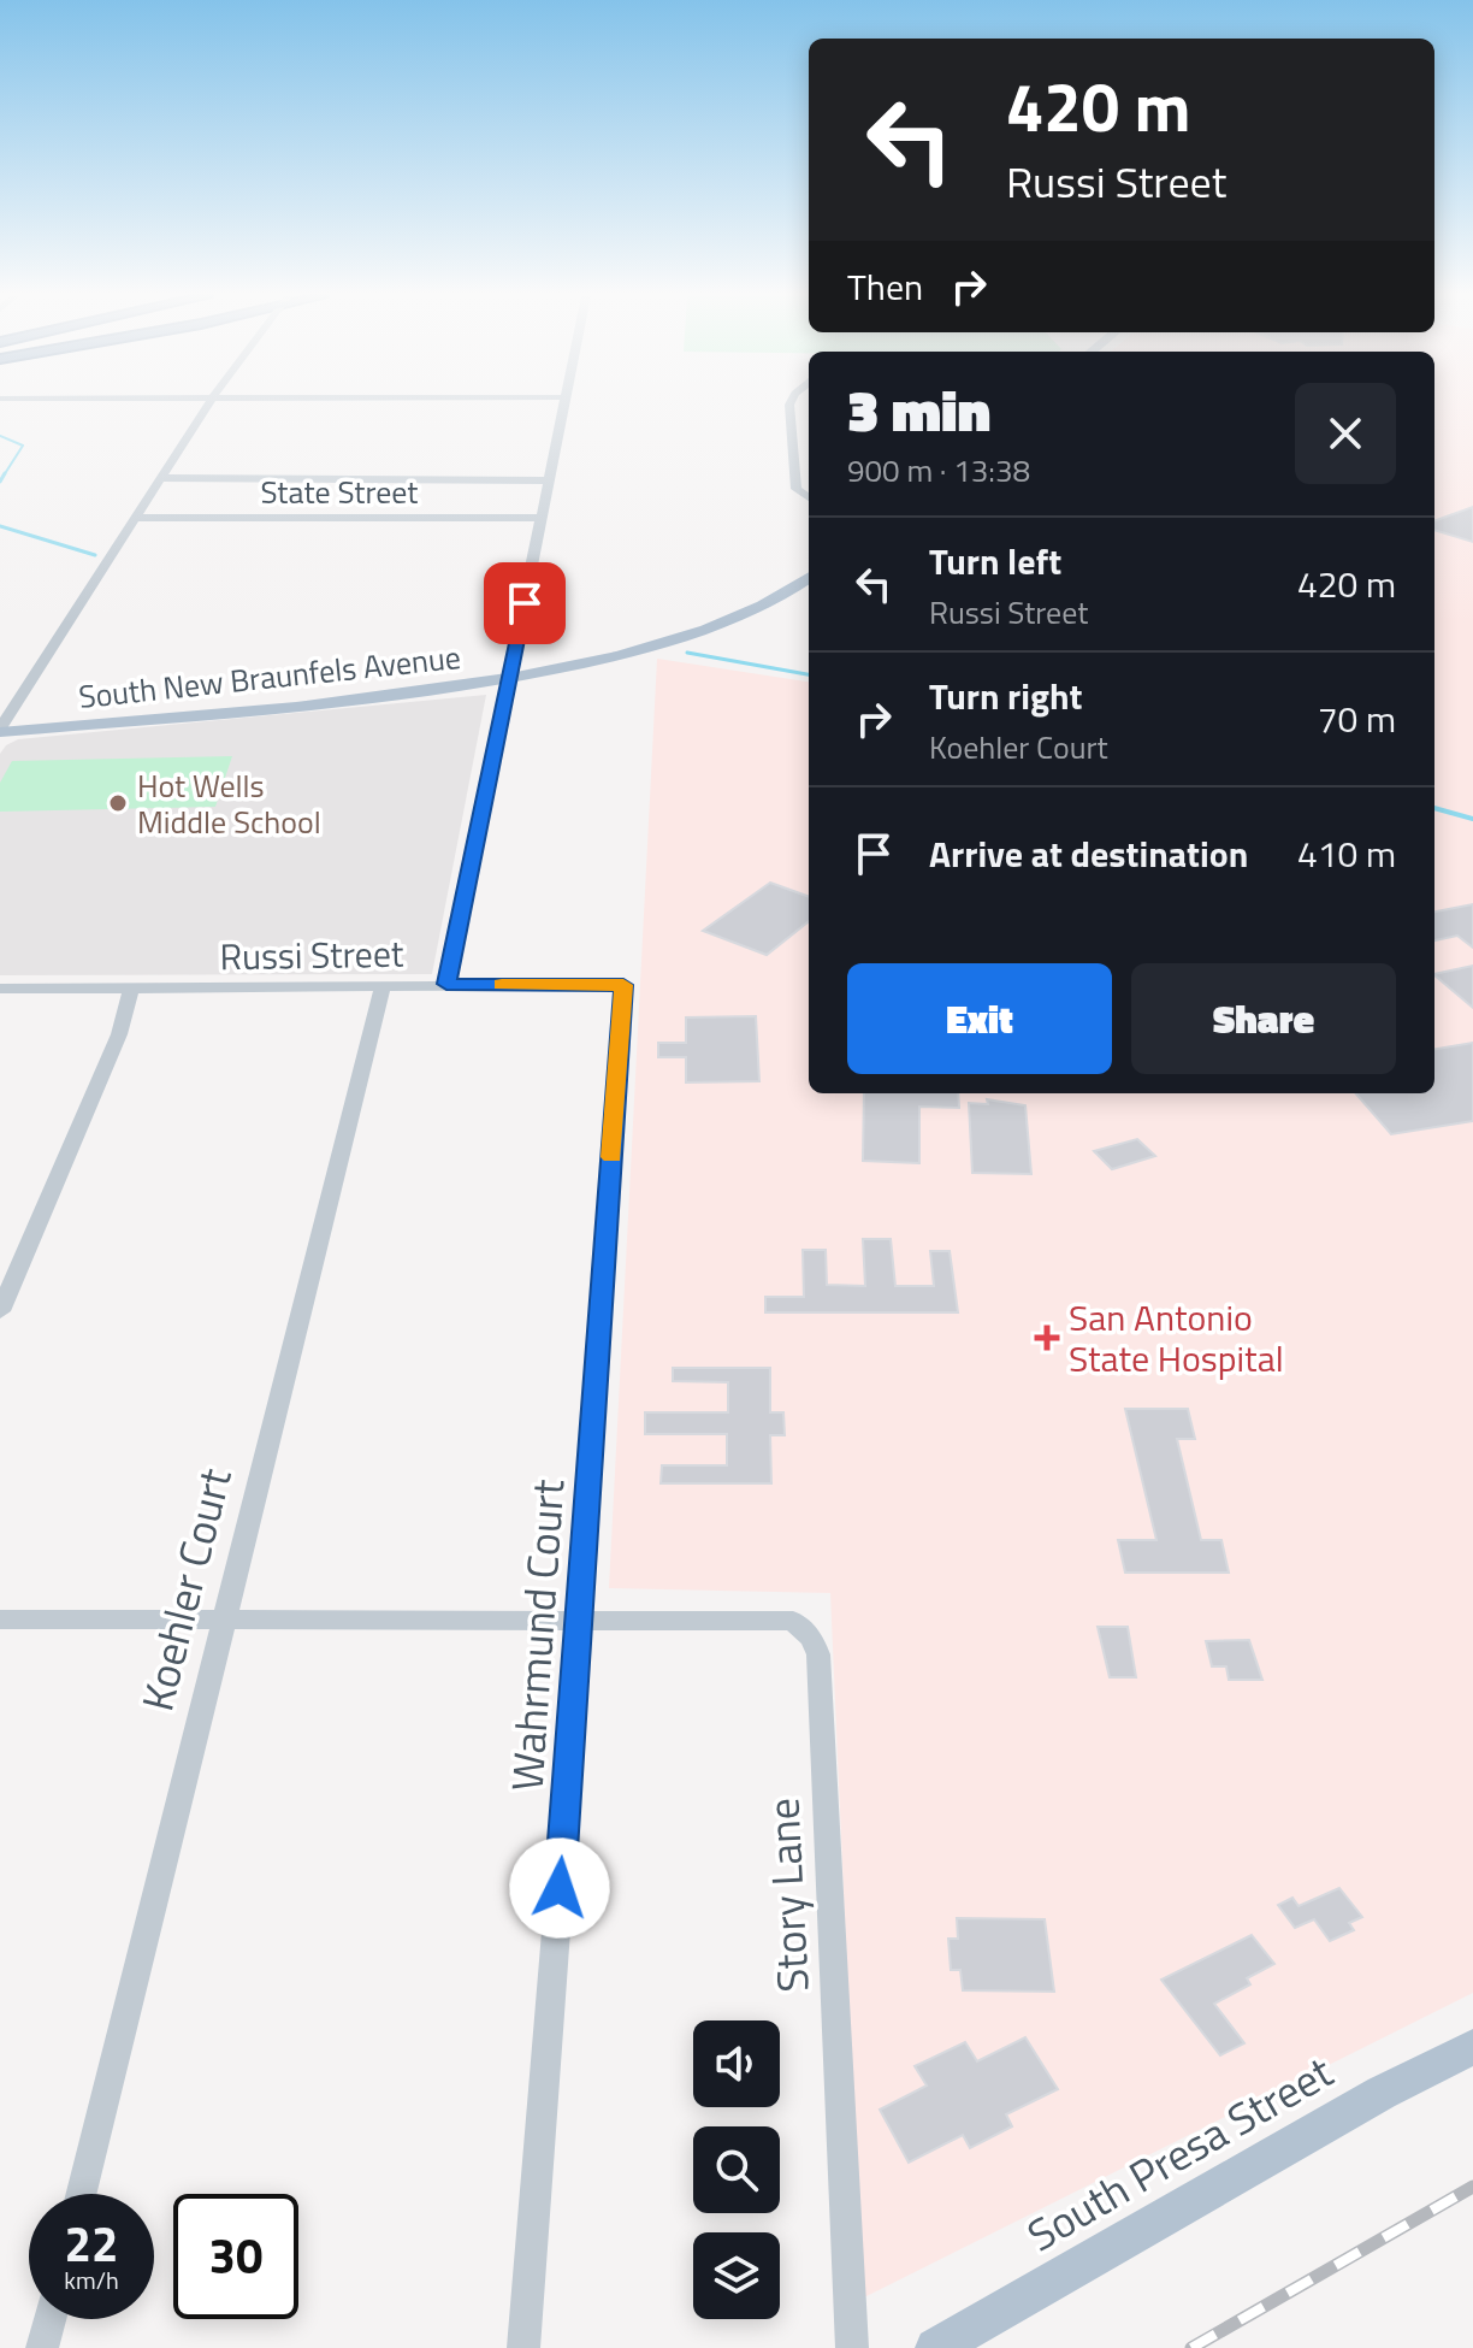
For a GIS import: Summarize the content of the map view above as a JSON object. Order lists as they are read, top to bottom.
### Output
{
  "streets": {
    "main road": ["South New Braunfels Avenue", "South Presa Street"],
    "street": [
      "State Street",
      "Russi Street",
      "Koehler Court",
      "Wahrmund Court",
      "Story Lane"
    ]
  },
  "crossings": [
    ["Russi Street", "Koehler Court"],
    ["Russi Street", "Wahrmund Court"],
    ["Wahrmund Court", "Story Lane"]
  ],
  "places": {
    "other": ["Hot Wells Middle School"],
    "health": ["San Antonio State Hospital"]
  },
  "page": {
    "turn": ["420 m", "Russi Street"],
    "then": "Then",
    "heading": ["3 min", "900 m · 13:38"],
    "list": [
      {
        "name": "Turn left",
        "note": "Russi Street",
        "value": "420 m"
      },
      {
        "name": "Turn right",
        "note": "Koehler Court",
        "value": "70 m"
      },
      {
        "name": "Arrive at destination",
        "value": "410 m"
      }
    ],
    "buttons": ["Exit", "Share"],
    "speed": "22 km/h",
    "limit": "30"
  }
}
